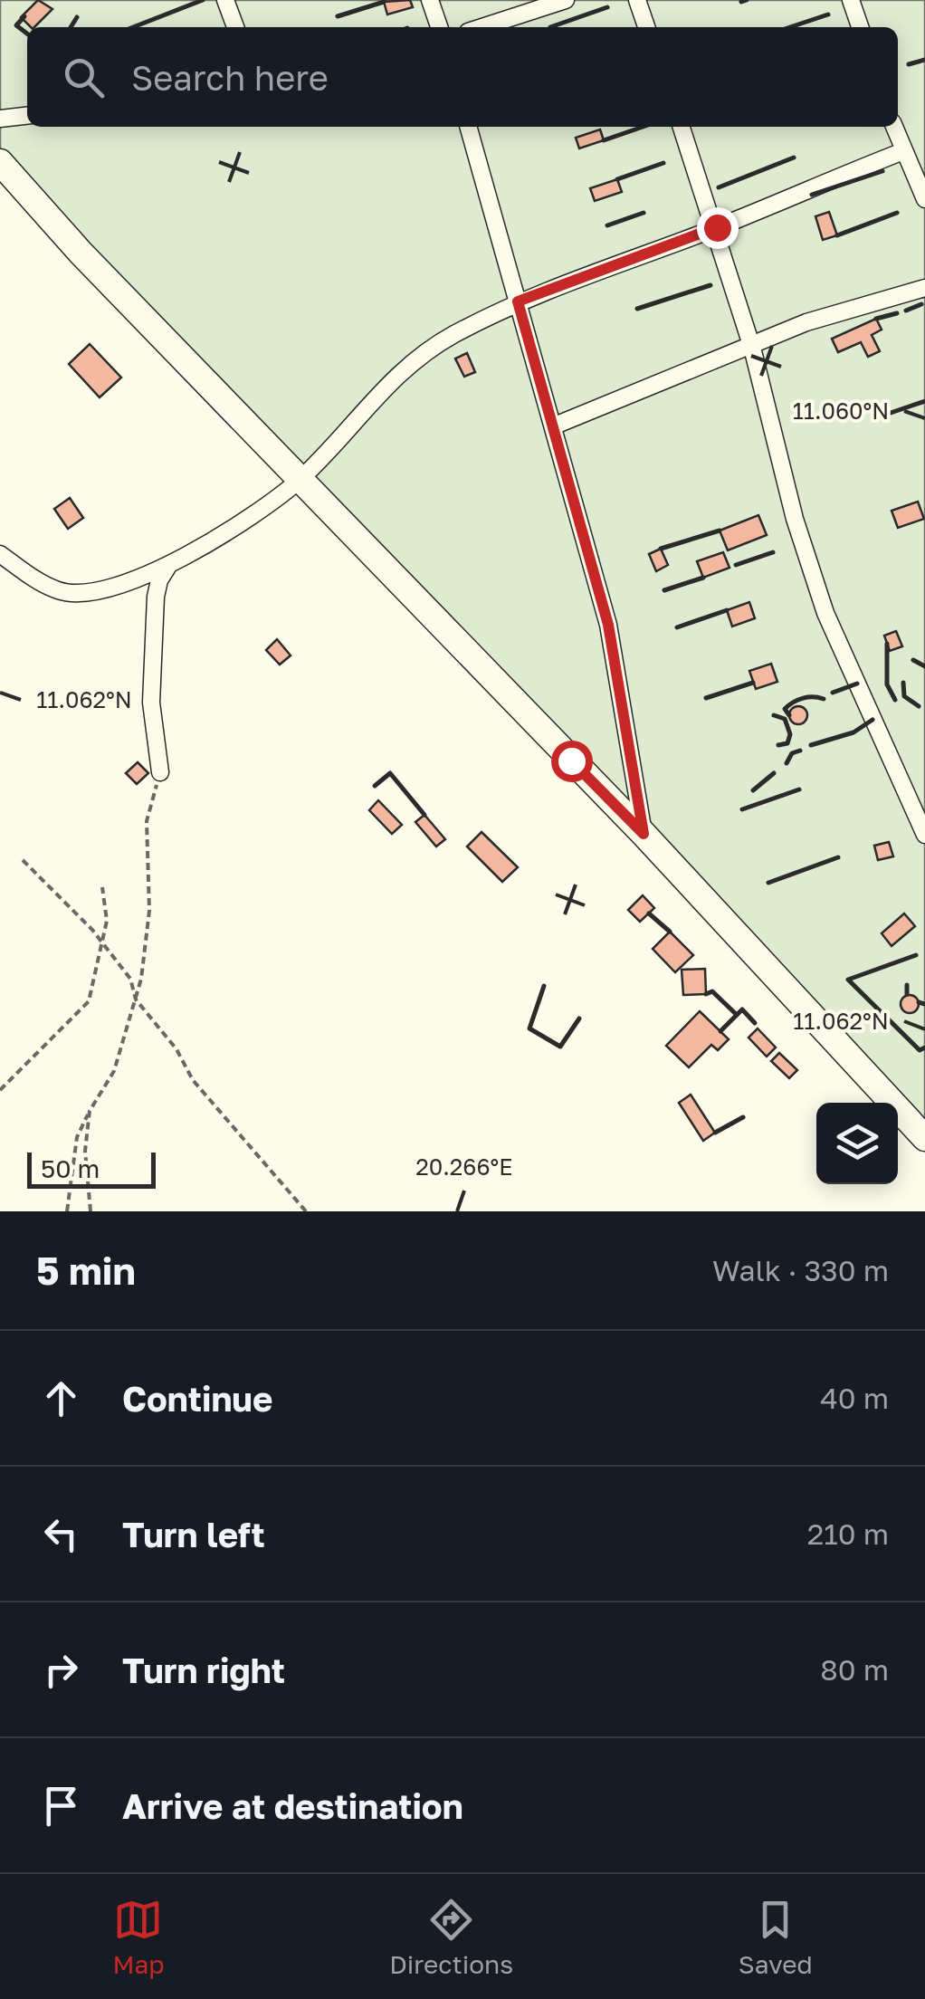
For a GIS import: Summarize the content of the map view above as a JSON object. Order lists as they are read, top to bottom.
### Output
{
  "scale_bar": "50 m",
  "page": {
    "search": "Search here",
    "scale": "50 m",
    "heading": ["5 min", "Walk · 330 m"],
    "list": [
      ["Continue", "40 m"],
      ["Turn left", "210 m"],
      ["Turn right", "80 m"],
      "Arrive at destination"
    ],
    "nav": ["Map", "Directions", "Saved"]
  },
  "coordinates": ["11.060°N", "11.062°N", "20.266°E"]
}
